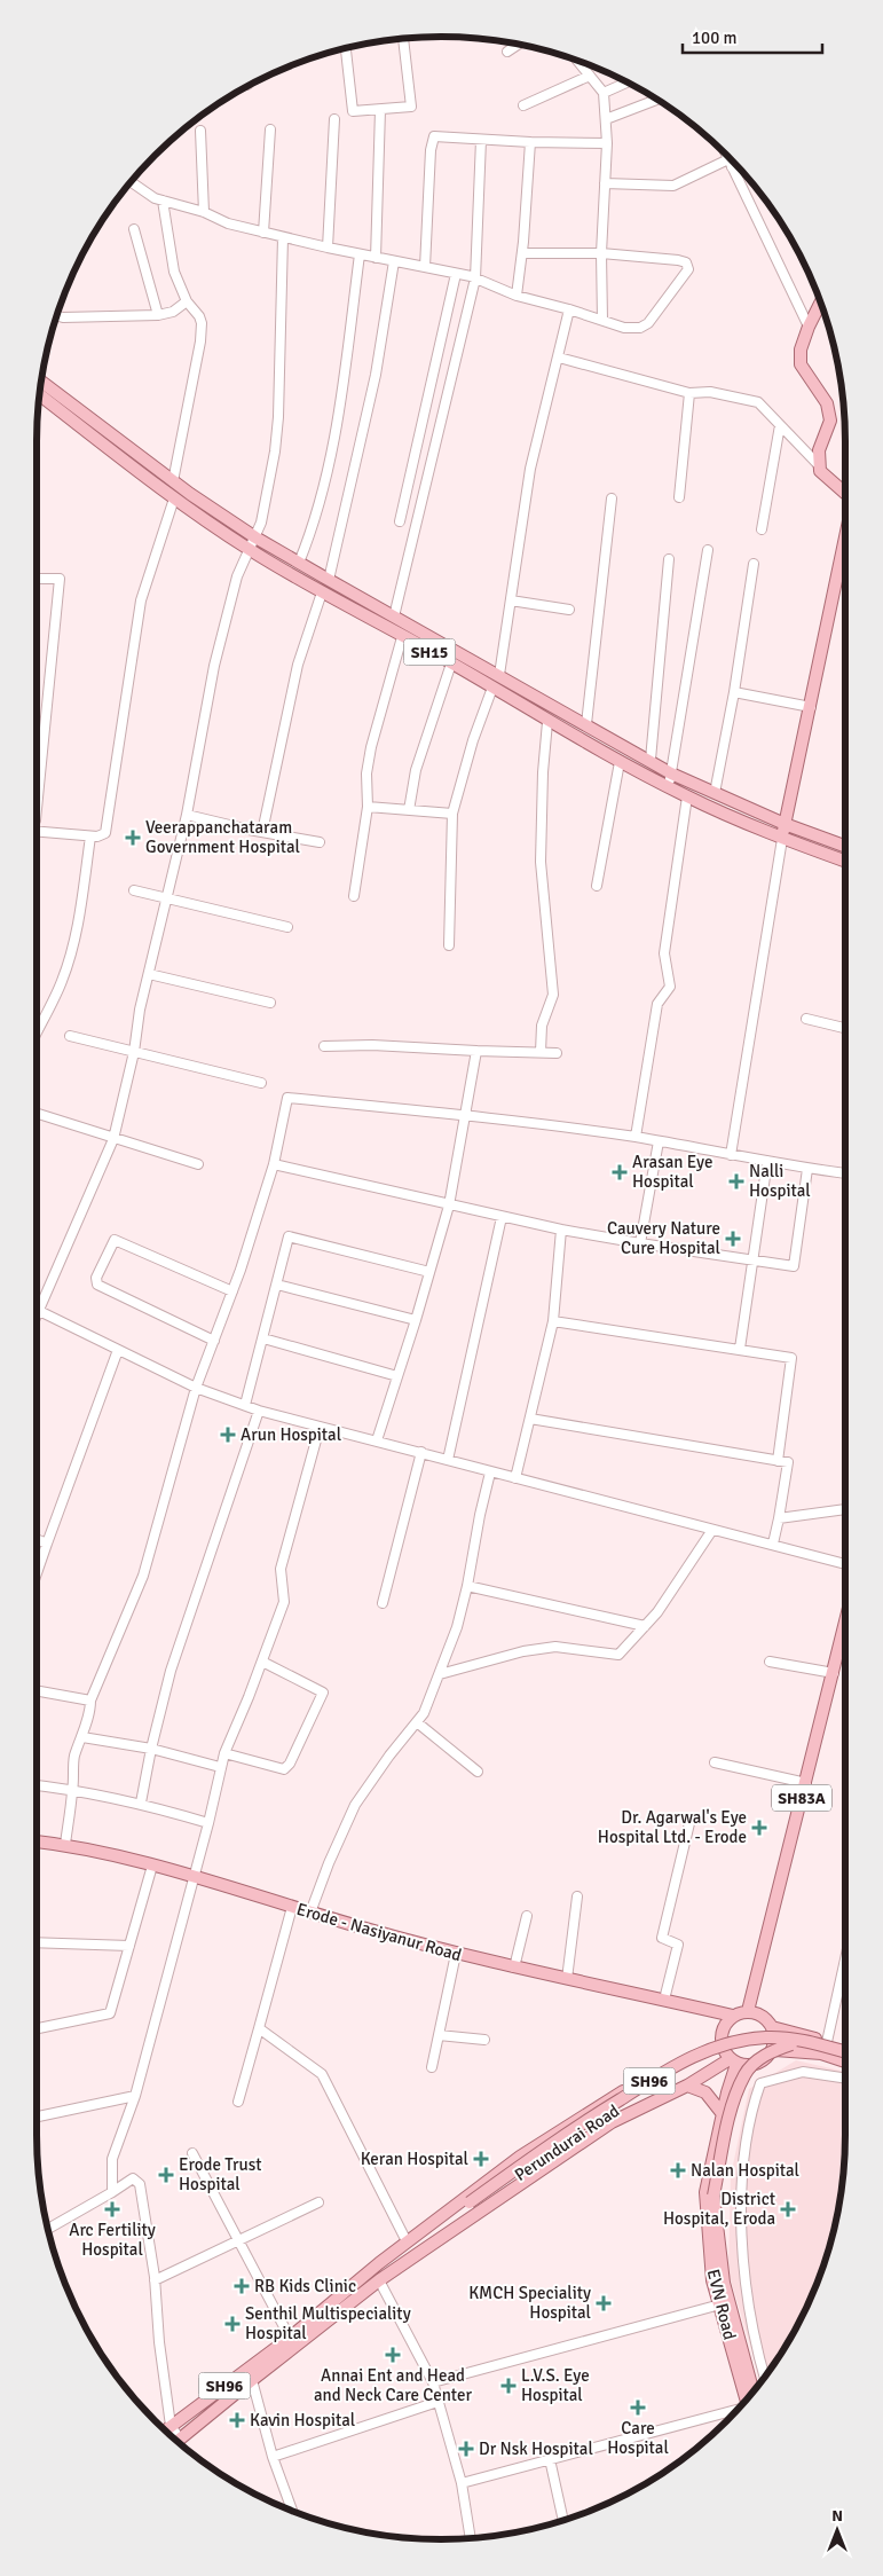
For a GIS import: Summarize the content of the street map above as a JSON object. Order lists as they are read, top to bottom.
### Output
{
  "streets": {
    "main road": [
      "SH15",
      "SH83A",
      "Erode - Nasiyanur Road",
      "SH96",
      "Perundurai Road",
      "EVN Road"
    ]
  },
  "crossings": [
    ["SH83A", "Erode - Nasiyanur Road"],
    ["SH83A", "EVN Road"],
    ["Erode - Nasiyanur Road", "EVN Road"]
  ],
  "places": {
    "health": [
      "Veerappanchataram Government Hospital",
      "Arasan Eye Hospital",
      "Nalli Hospital",
      "Cauvery Nature Cure Hospital",
      "Arun Hospital",
      "Dr. Agarwal's Eye Hospital Ltd. - Erode",
      "Keran Hospital",
      "Nalan Hospital",
      "Erode Trust Hospital",
      "Arc Fertility Hospital",
      "District Hospital, Eroda",
      "RB Kids Clinic",
      "KMCH Speciality Hospital",
      "Senthil Multispeciality Hospital",
      "Annai Ent and Head and Neck Care Center",
      "L.V.S. Eye Hospital",
      "Care Hospital",
      "Kavin Hospital",
      "Dr Nsk Hospital"
    ]
  },
  "scale_bar": "100 m",
  "north": "top"
}
